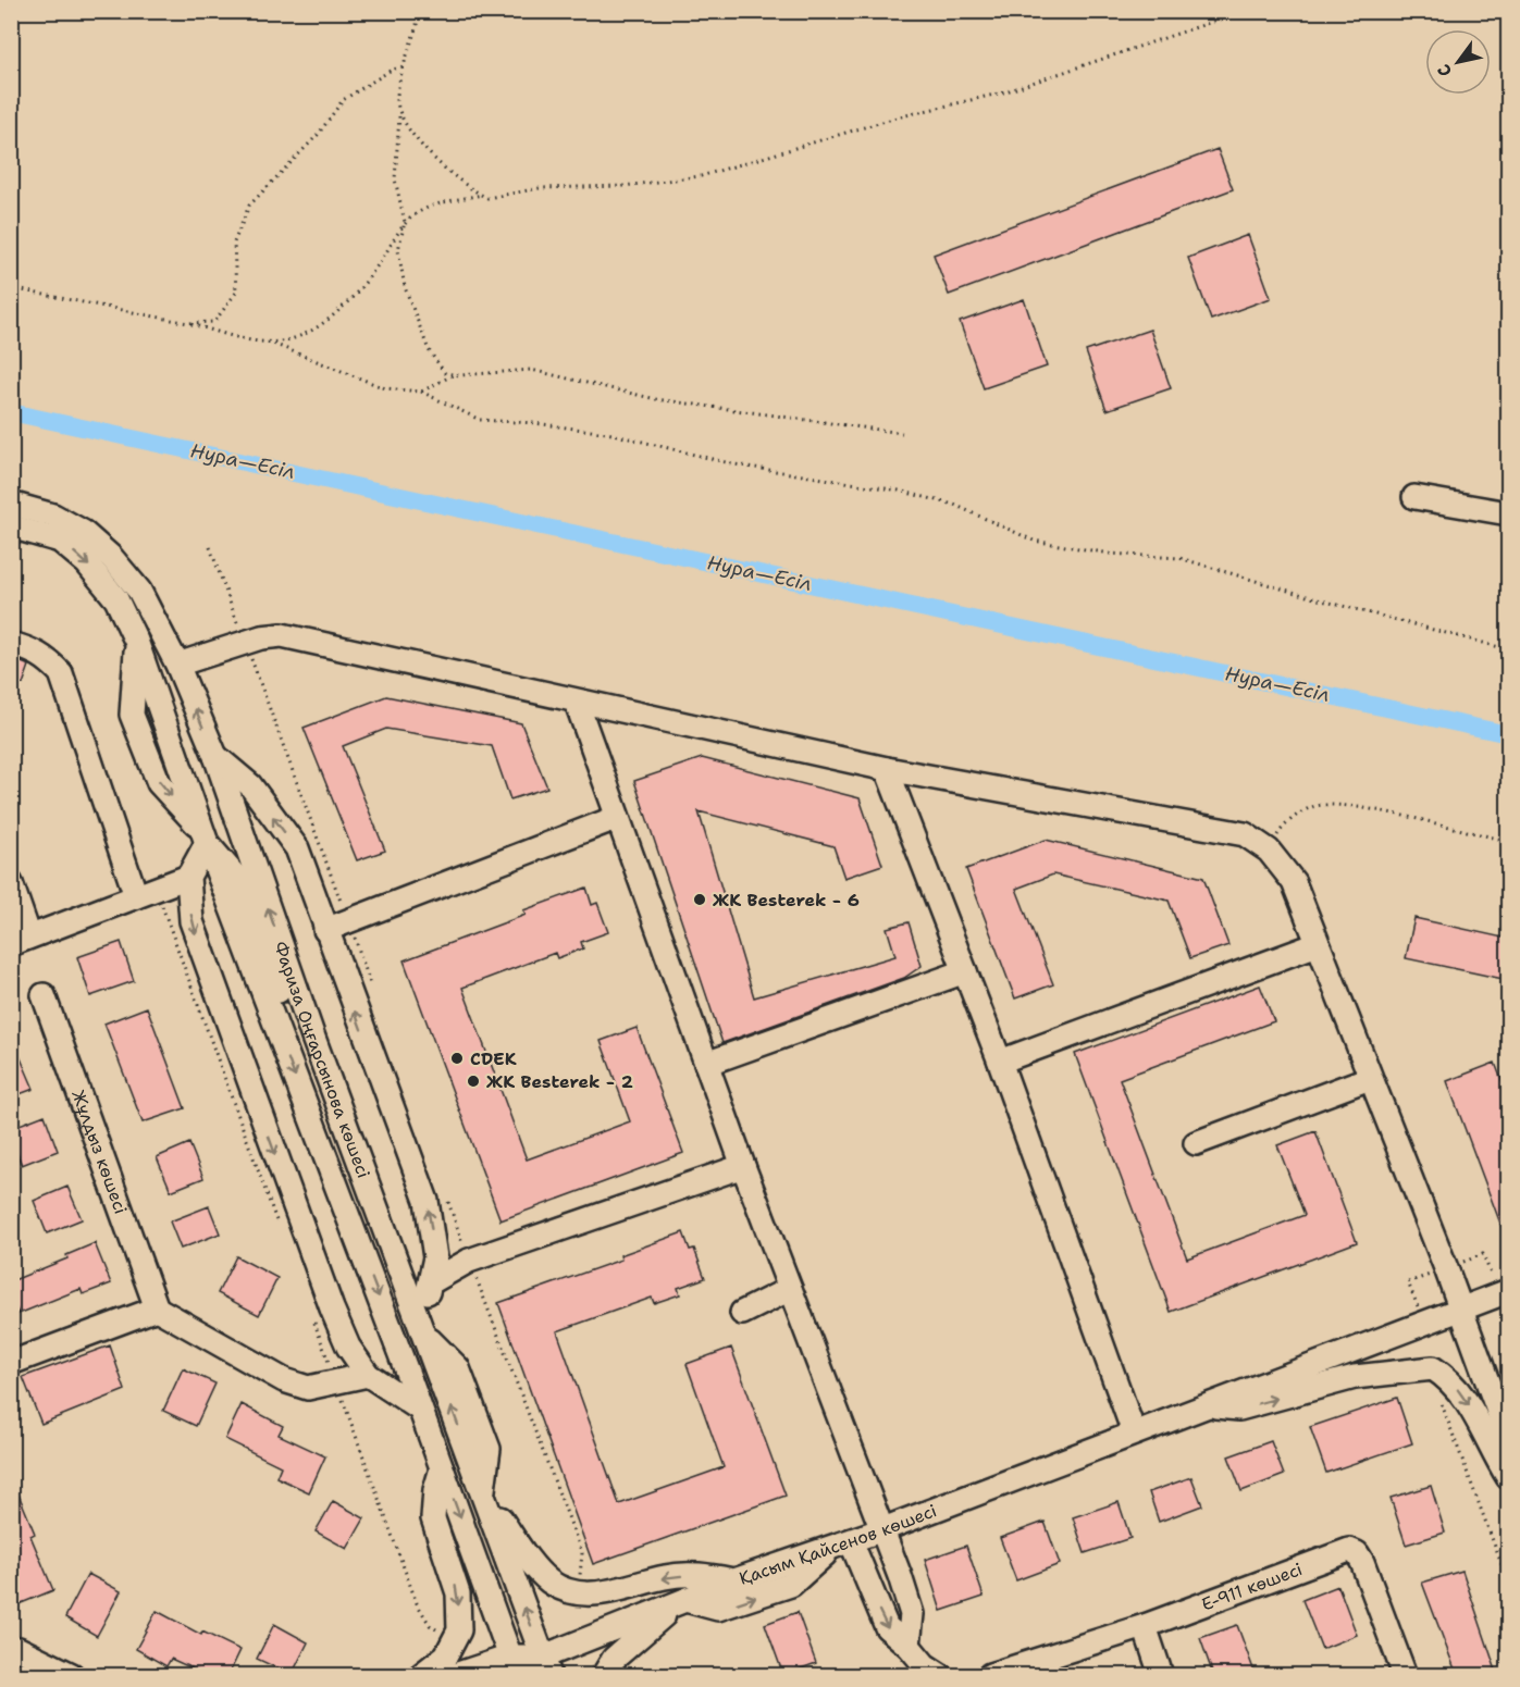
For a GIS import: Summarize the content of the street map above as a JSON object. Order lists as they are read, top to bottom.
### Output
{
  "streets": {
    "street": [
      "Фариза Оңғарсынова көшесі",
      "Жұлдыз көшесі",
      "Қасым Қайсенов көшесі",
      "Е-911 көшесі"
    ]
  },
  "crossings": [
    ["Фариза Оңғарсынова көшесі", "Қасым Қайсенов көшесі"]
  ],
  "water": ["Нура—Есіл"],
  "places": ["ЖК Besterek - 6", "CDEK", "ЖК Besterek - 2"],
  "north": "bottom left"
}
